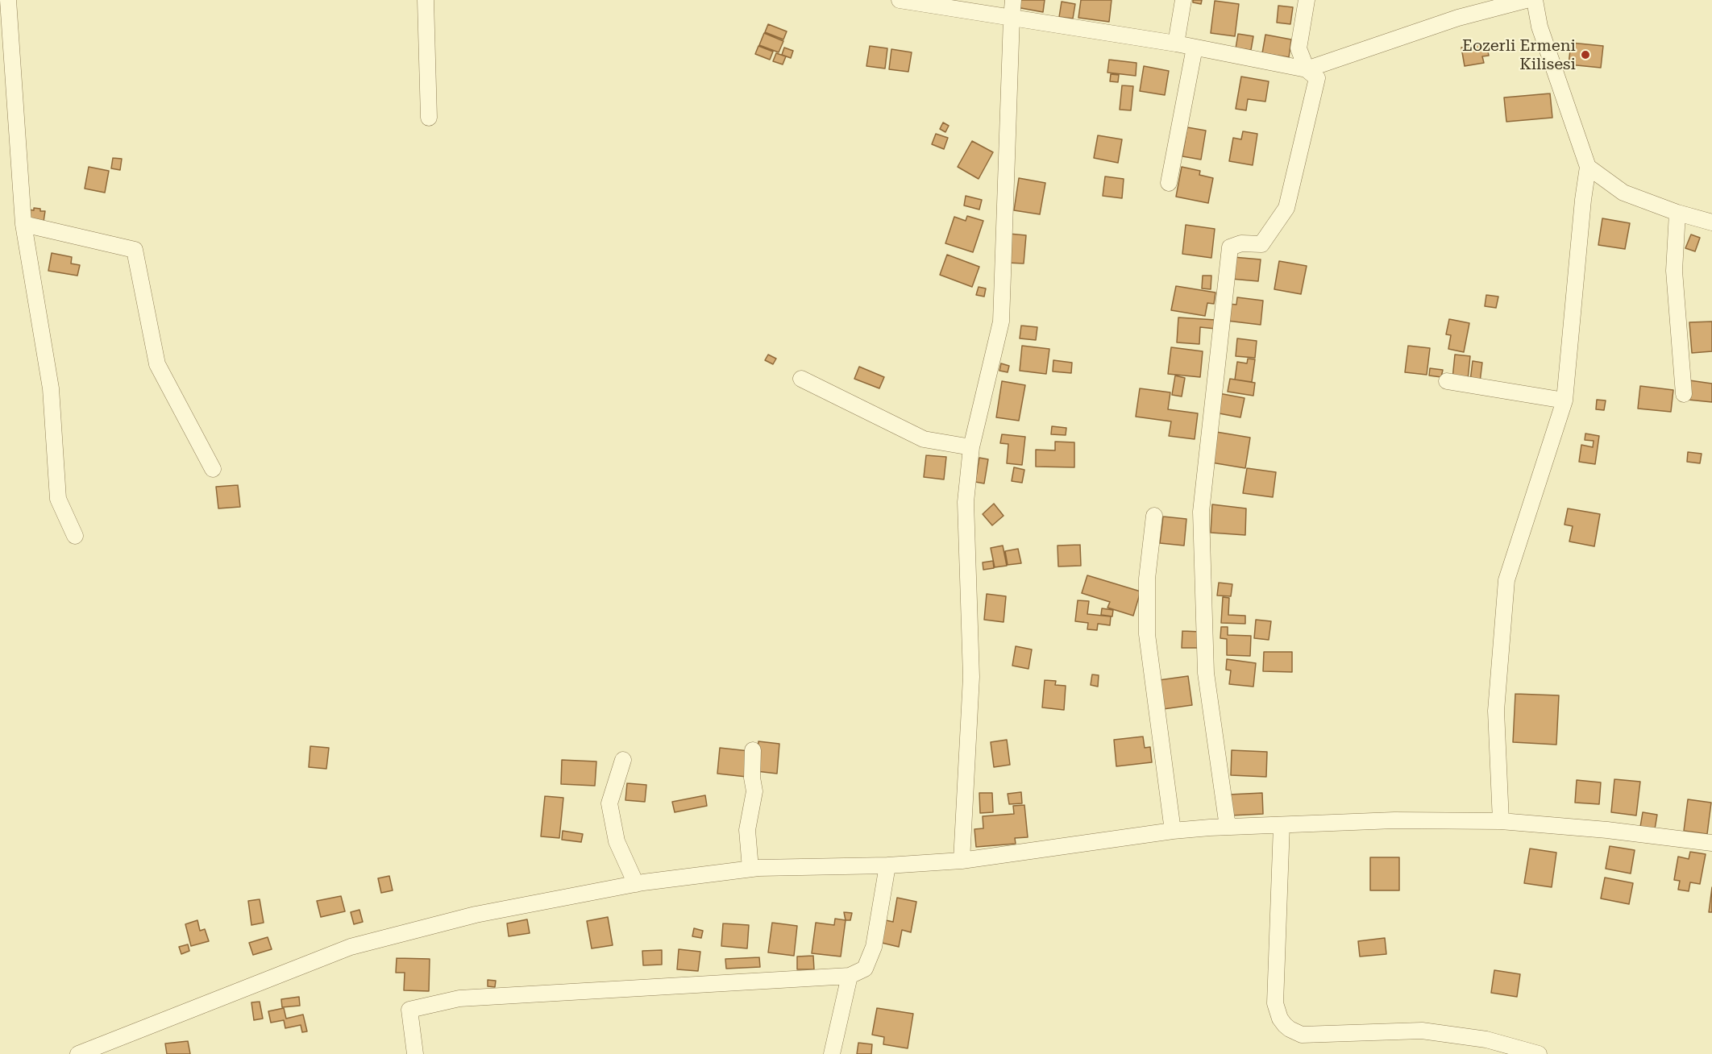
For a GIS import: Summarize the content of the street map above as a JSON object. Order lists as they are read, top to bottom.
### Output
{
  "places": ["Eozerli Ermeni Kilisesi"]
}
